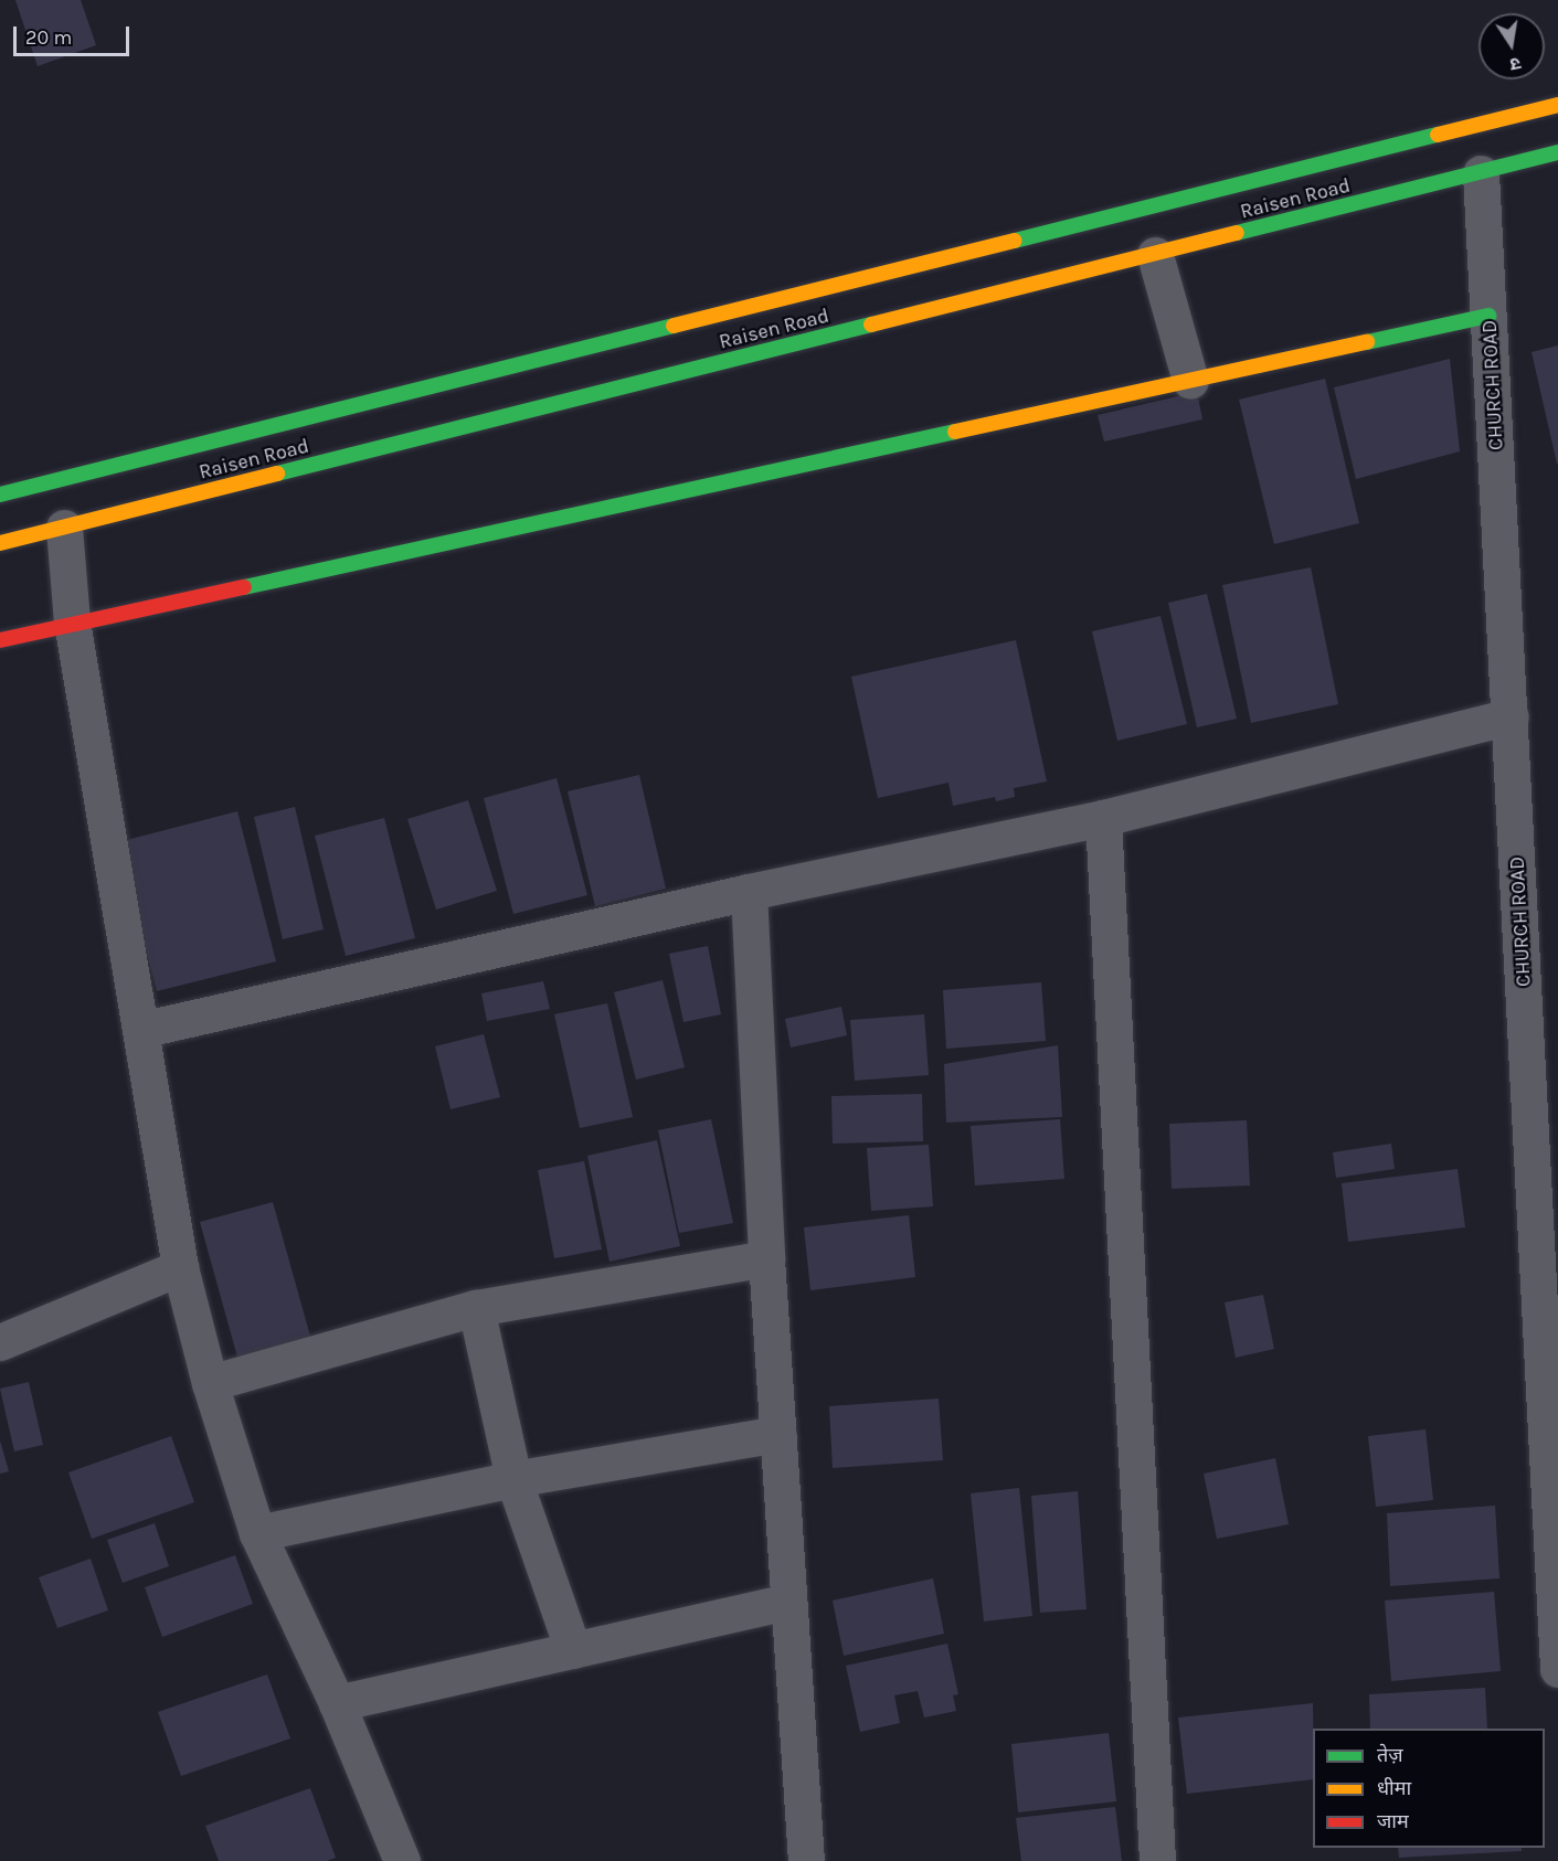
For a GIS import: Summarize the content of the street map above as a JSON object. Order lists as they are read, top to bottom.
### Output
{
  "streets": {
    "main road": ["Raisen Road"],
    "street": ["CHURCH ROAD"]
  },
  "crossings": [
    ["Raisen Road", "CHURCH ROAD"]
  ],
  "legend": ["तेज़", "धीमा", "जाम"],
  "scale_bar": "20 m",
  "north": "bottom"
}
